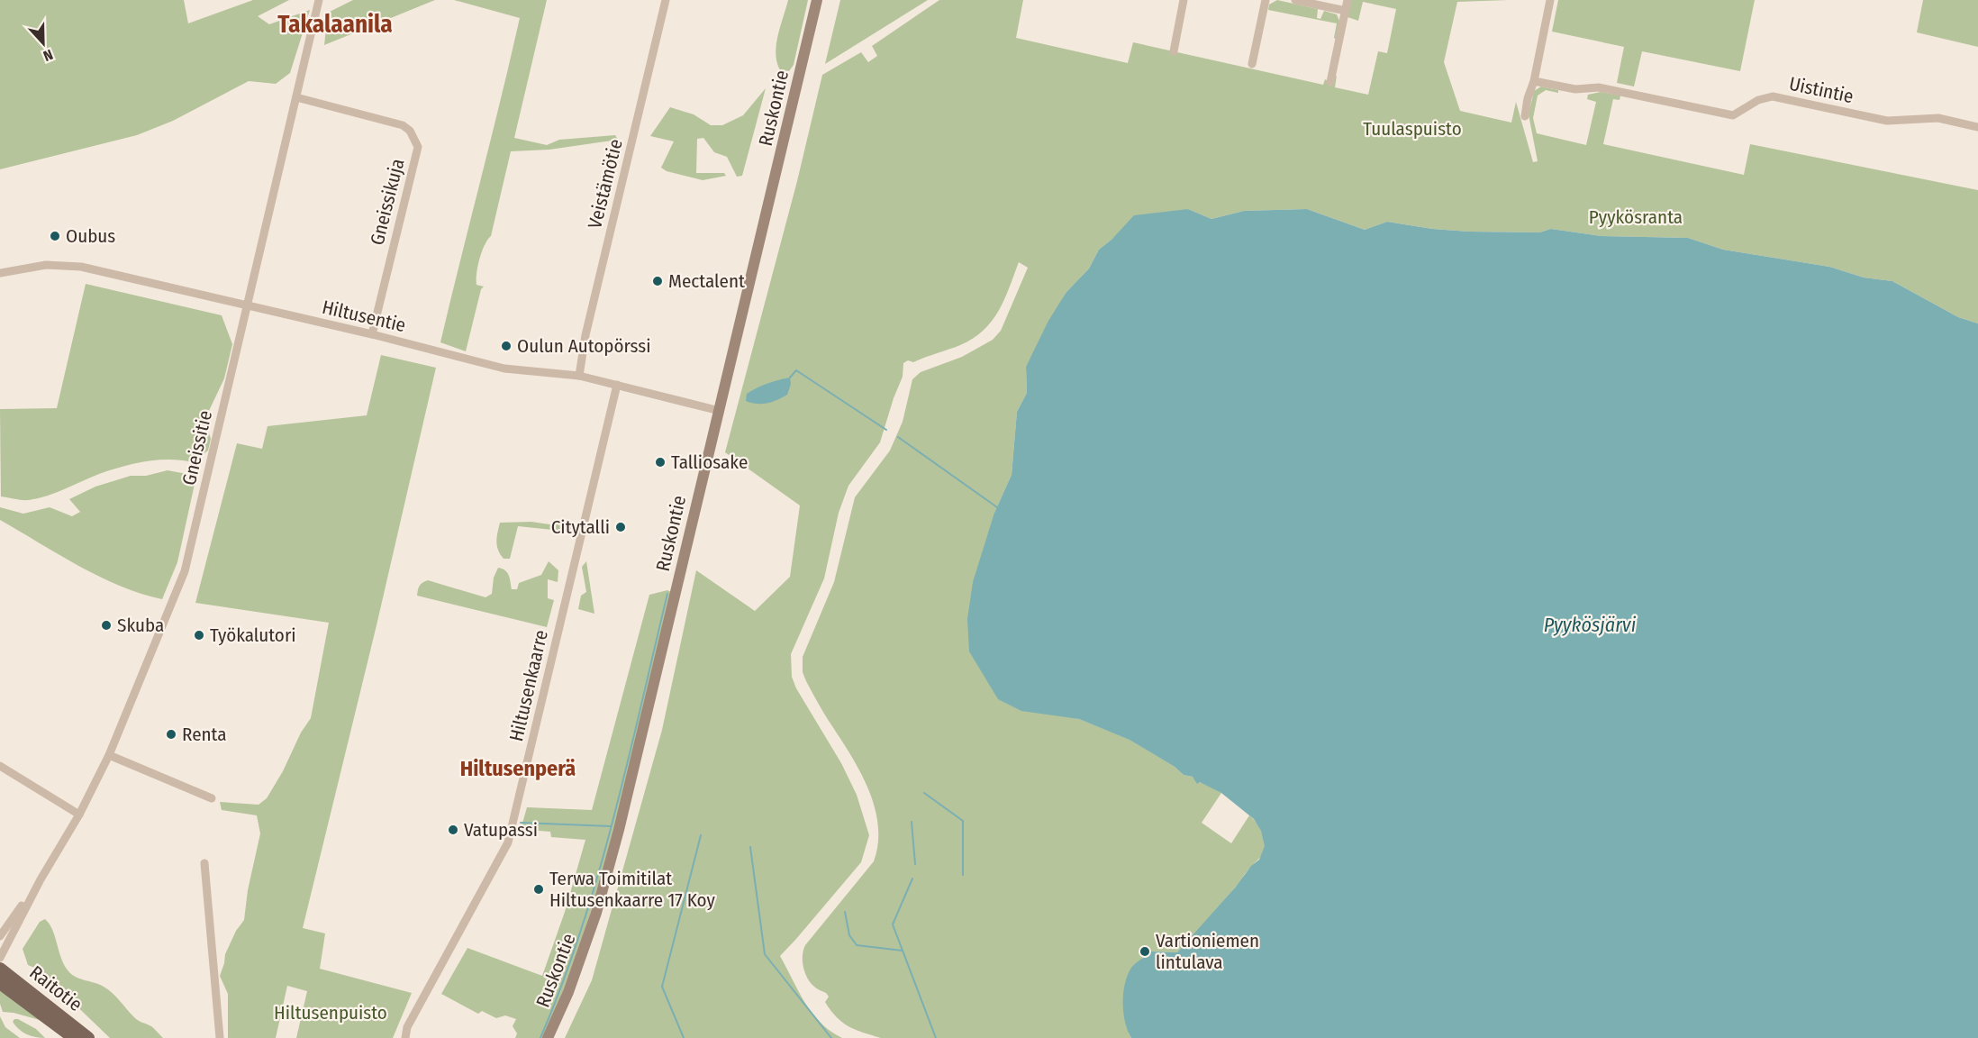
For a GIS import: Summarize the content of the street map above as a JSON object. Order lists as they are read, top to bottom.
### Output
{
  "streets": {
    "main road": ["Ruskontie", "Raitotie"],
    "street": [
      "Uistintie",
      "Veistämötie",
      "Gneissikuja",
      "Hiltusentie",
      "Gneissitie",
      "Hiltusenkaarre"
    ]
  },
  "crossings": [
    ["Ruskontie", "Hiltusentie"],
    ["Veistämötie", "Hiltusentie"],
    ["Gneissikuja", "Hiltusentie"],
    ["Gneissikuja", "Gneissitie"],
    ["Hiltusentie", "Gneissitie"],
    ["Hiltusentie", "Hiltusenkaarre"]
  ],
  "districts": ["Takalaanila", "Hiltusenperä"],
  "water": ["Pyykösjärvi"],
  "parks": ["Tuulaspuisto", "Pyykösranta", "Hiltusenpuisto"],
  "places": [
    "Oubus",
    "Mectalent",
    "Oulun Autopörssi",
    "Talliosake",
    "Citytalli",
    "Skuba",
    "Työkalutori",
    "Renta",
    "Vatupassi",
    "Terwa Toimitilat Hiltusenkaarre 17 Koy",
    "Vartioniemen lintulava"
  ],
  "north": "bottom"
}
